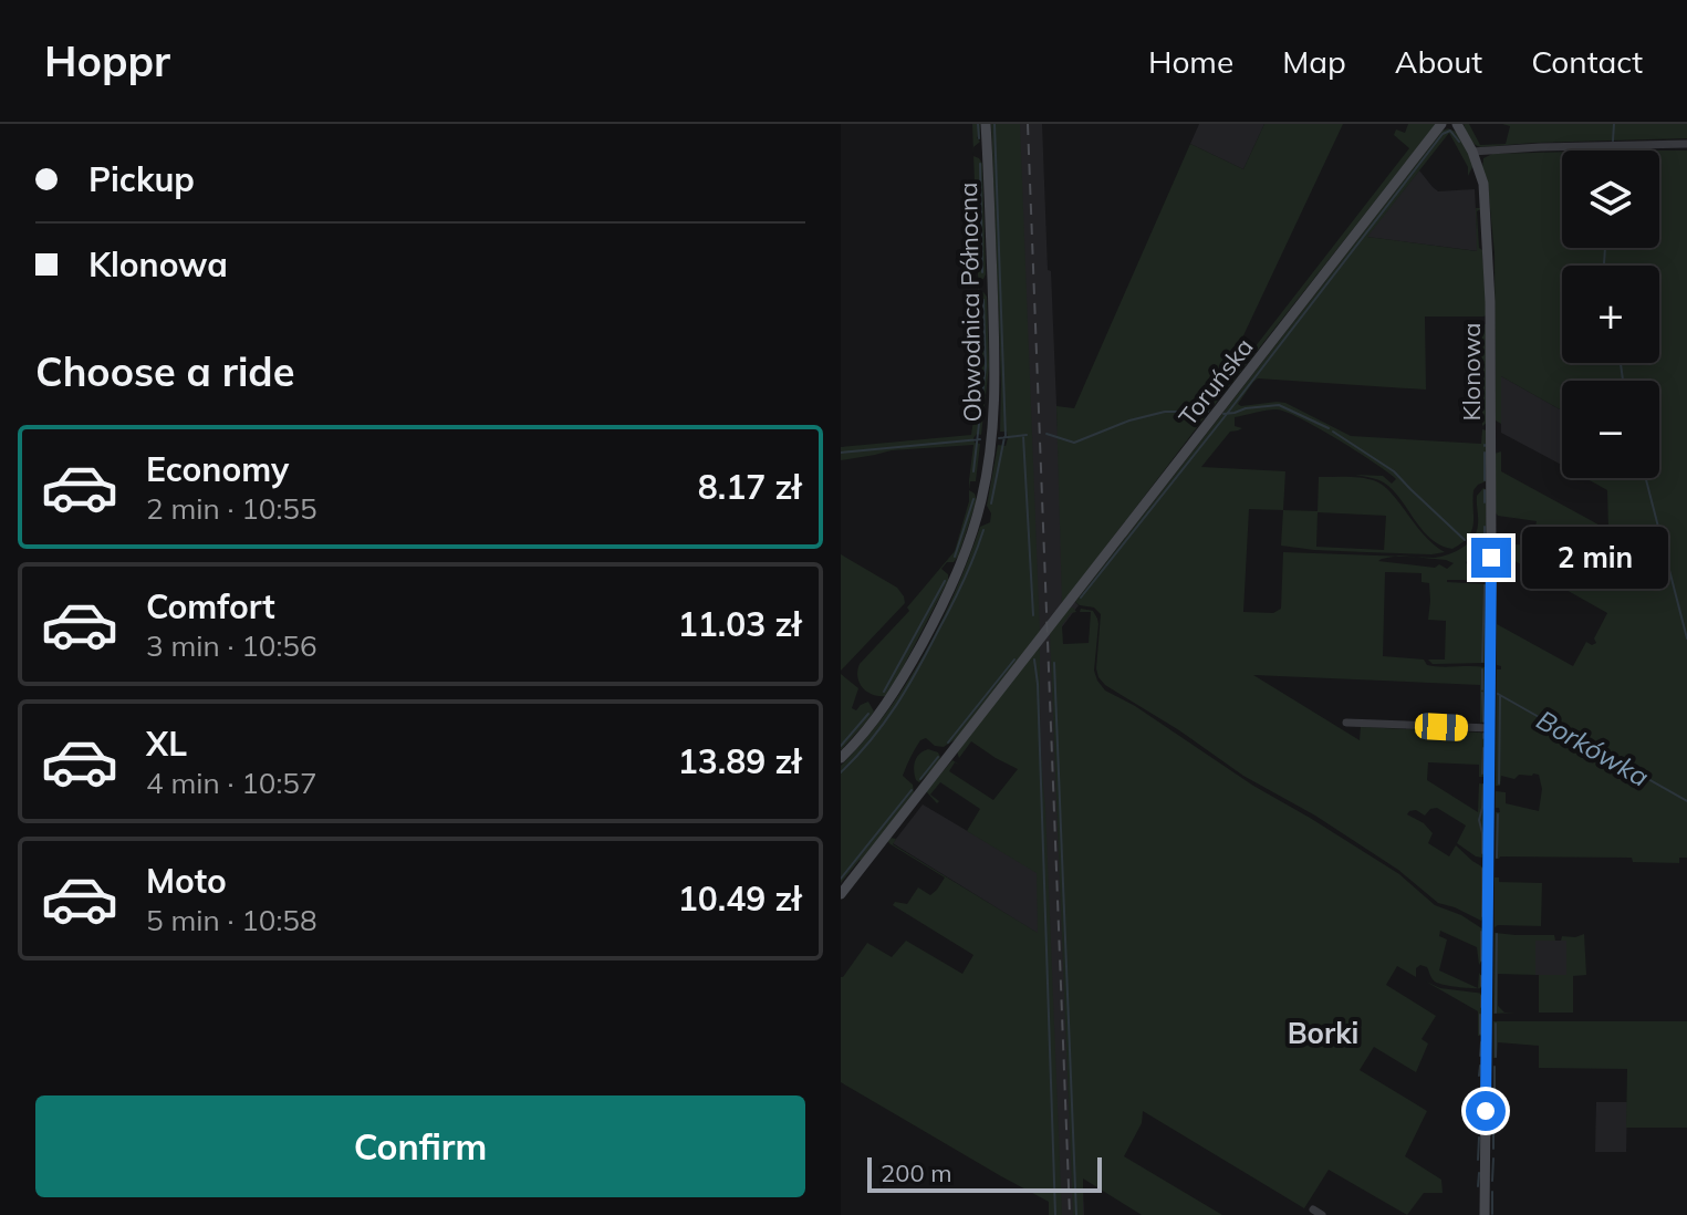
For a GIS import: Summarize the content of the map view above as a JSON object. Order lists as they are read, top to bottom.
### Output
{
  "streets": {
    "street": ["Obwodnica Północna", "Klonowa", "Toruńska"]
  },
  "districts": ["Borki"],
  "water": ["Borkówka"],
  "scale_bar": "200 m",
  "page": {
    "header": "Hoppr",
    "nav": [
      "Home",
      "Map",
      "About",
      "Contact"
    ],
    "banner": ["Pickup", "Klonowa"],
    "map_buttons": ["+", "−"],
    "heading": "Choose a ride",
    "list": [
      {
        "name": "Economy",
        "note": "2 min · 10:55",
        "value": "8.17 zł"
      },
      {
        "name": "Comfort",
        "note": "3 min · 10:56",
        "value": "11.03 zł"
      },
      {
        "name": "XL",
        "note": "4 min · 10:57",
        "value": "13.89 zł"
      },
      {
        "name": "Moto",
        "note": "5 min · 10:58",
        "value": "10.49 zł"
      }
    ],
    "bubble": "2 min",
    "buttons": "Confirm",
    "scale": "200 m"
  }
}
